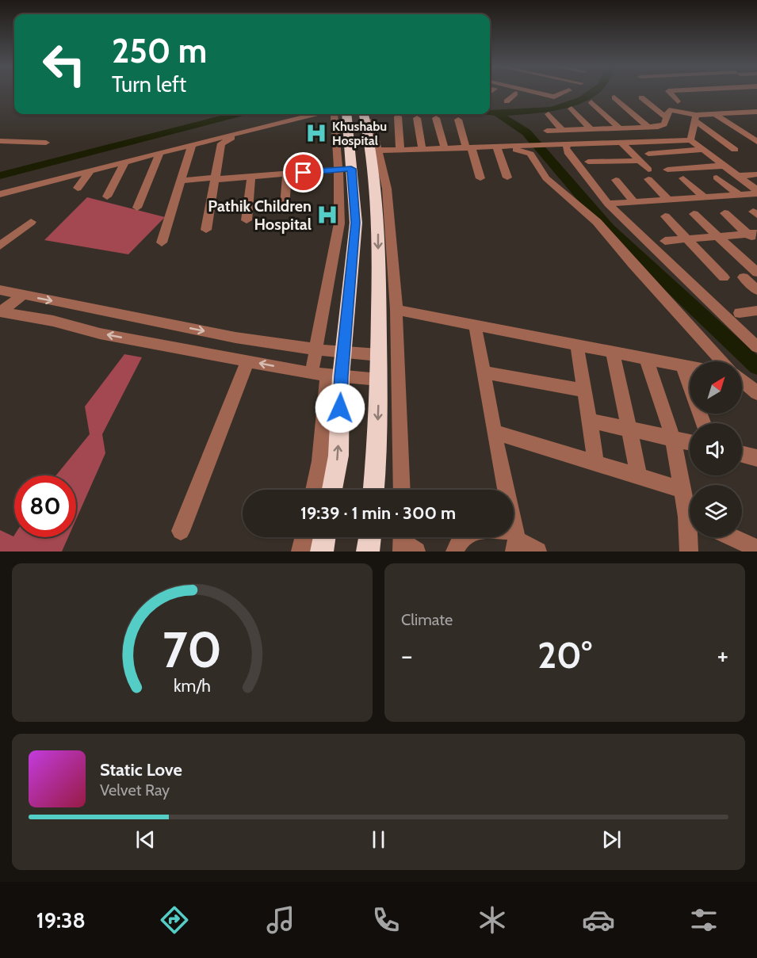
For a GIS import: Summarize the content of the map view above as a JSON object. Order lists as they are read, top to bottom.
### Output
{
  "places": {
    "hospital": ["Khushabu Hospital", "Pathik Children Hospital"]
  },
  "north": "top right",
  "page": {
    "turn": ["250 m", "Turn left"],
    "limit": "80",
    "trip": "19:39 · 1 min · 300 m",
    "tile": "Climate",
    "heat": ["−", "20°", "+"],
    "song": ["Static Love", "Velvet Ray"],
    "tabs": "19:38",
    "gauge": ["70", "km/h"]
  }
}
